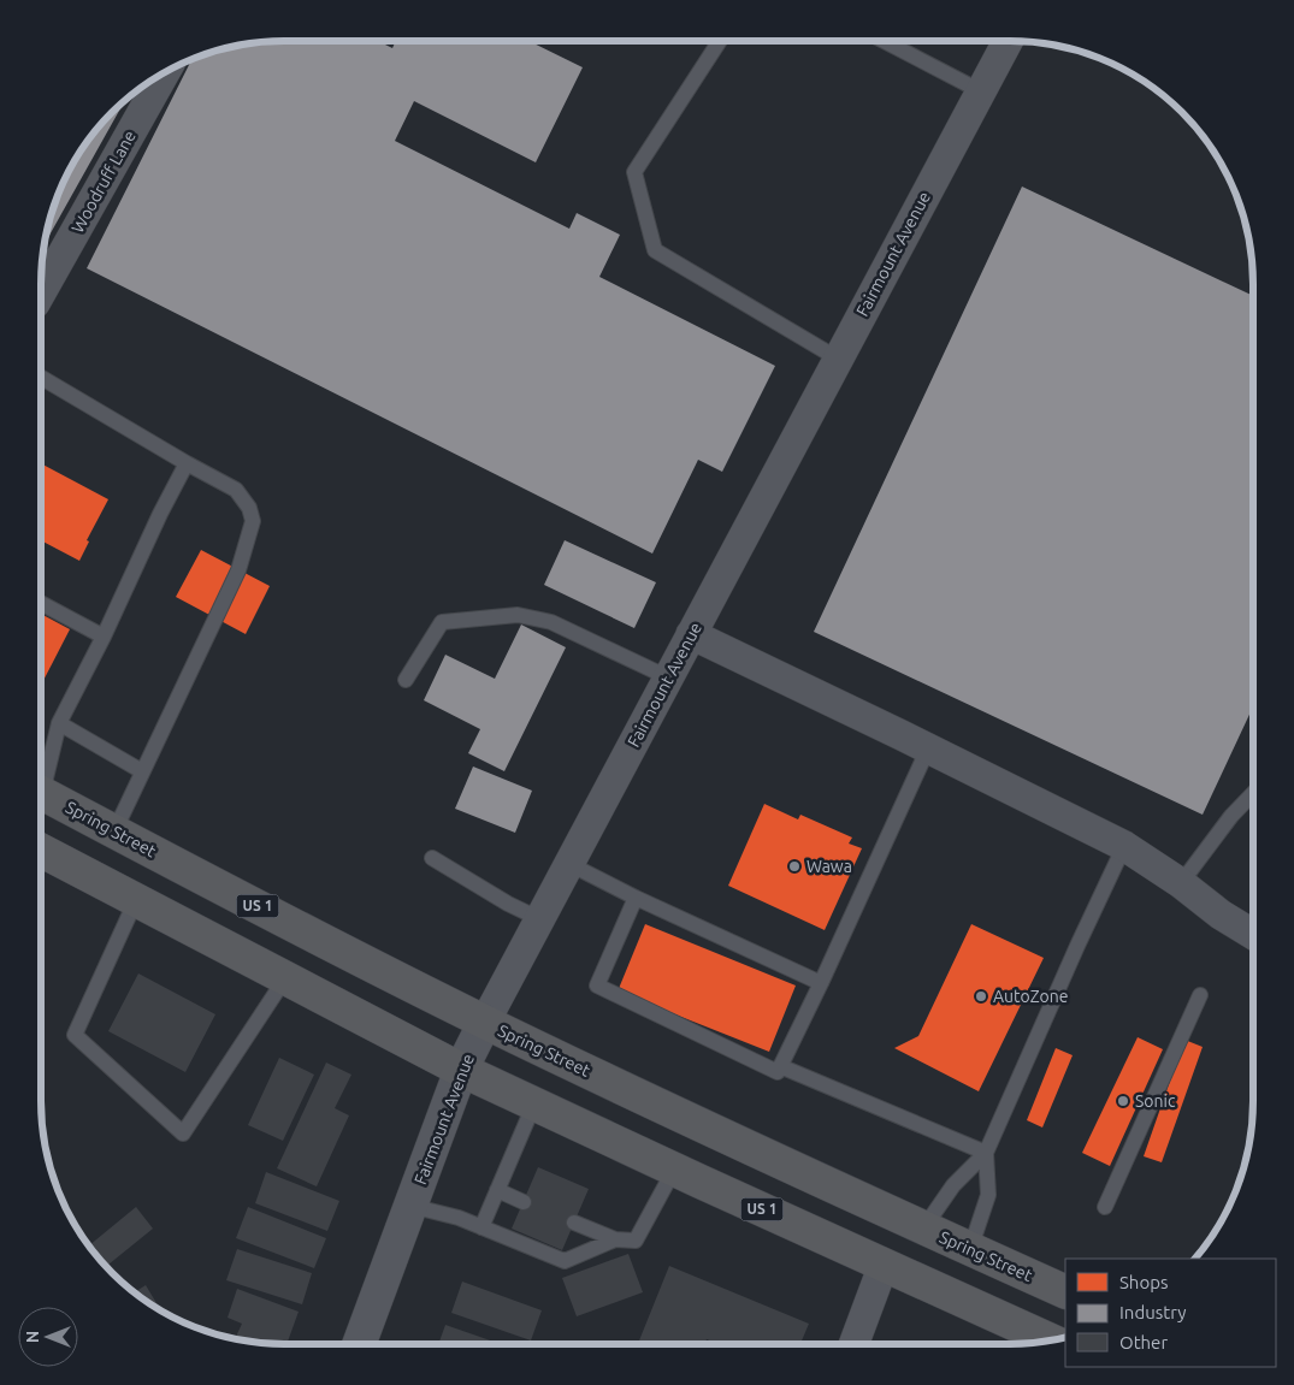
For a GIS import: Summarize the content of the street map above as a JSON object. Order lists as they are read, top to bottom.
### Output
{
  "streets": {
    "highway": ["Spring Street", "US 1"],
    "street": ["Woodruff Lane", "Fairmount Avenue"]
  },
  "crossings": [
    ["Fairmount Avenue", "Spring Street"],
    ["Fairmount Avenue", "US 1"]
  ],
  "places": ["Wawa", "AutoZone", "Sonic"],
  "legend": ["Shops", "Industry", "Other"],
  "north": "left"
}
